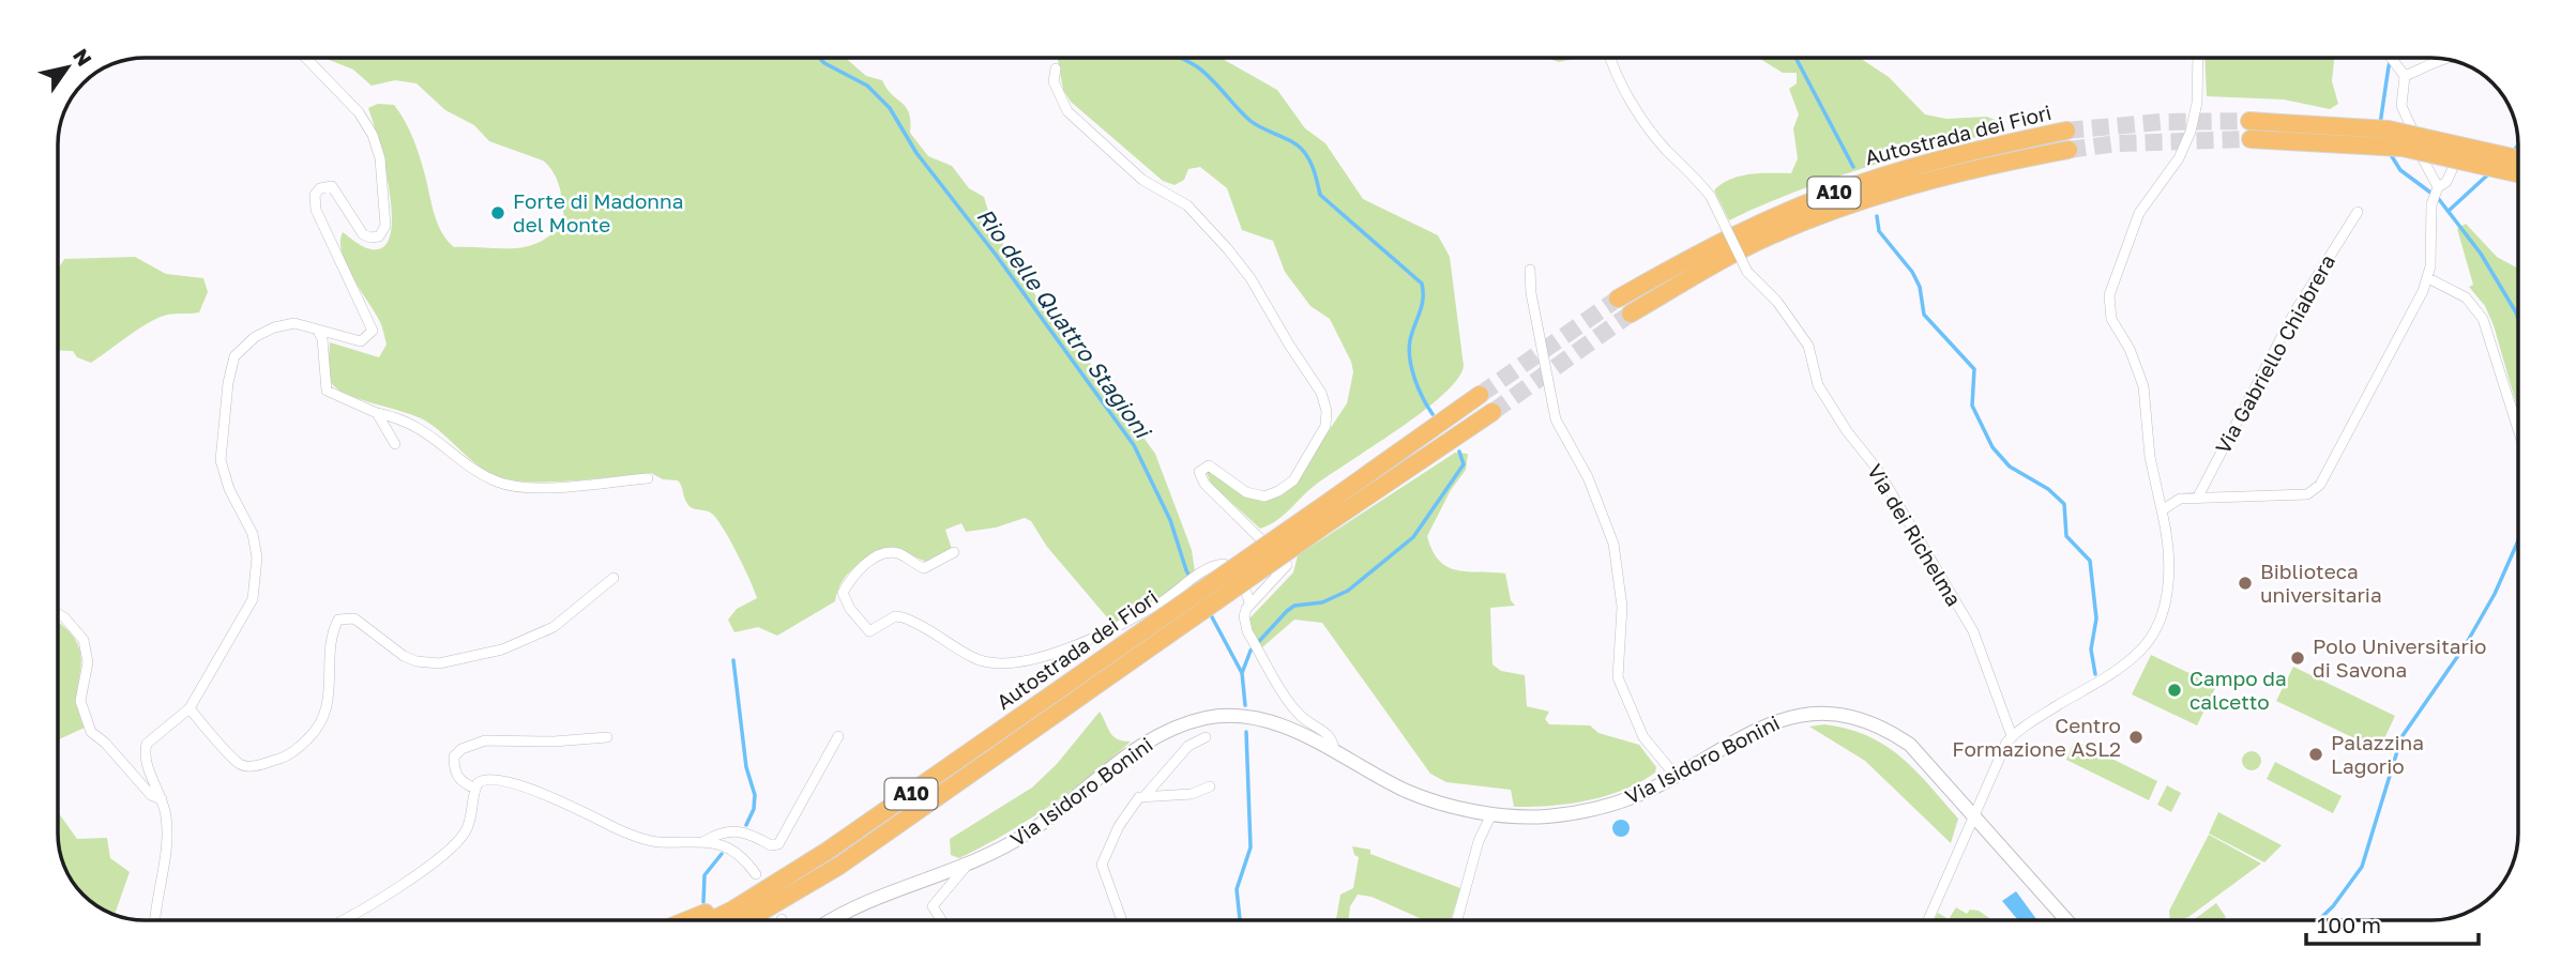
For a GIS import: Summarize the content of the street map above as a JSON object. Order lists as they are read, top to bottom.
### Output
{
  "streets": {
    "highway": ["Autostrada dei Fiori", "A10"],
    "street": ["Via Gabriello Chiabrera", "Via dei Richelma", "Via Isidoro Bonini"]
  },
  "crossings": [
    ["Autostrada dei Fiori", "A10"]
  ],
  "water": ["Rio delle Quattro Stagioni"],
  "places": [
    "Forte di Madonna del Monte",
    "Biblioteca universitaria",
    "Polo Universitario di Savona",
    "Campo da calcetto",
    "Centro Formazione ASL2",
    "Palazzina Lagorio"
  ],
  "scale_bar": "100 m",
  "north": "top right"
}
